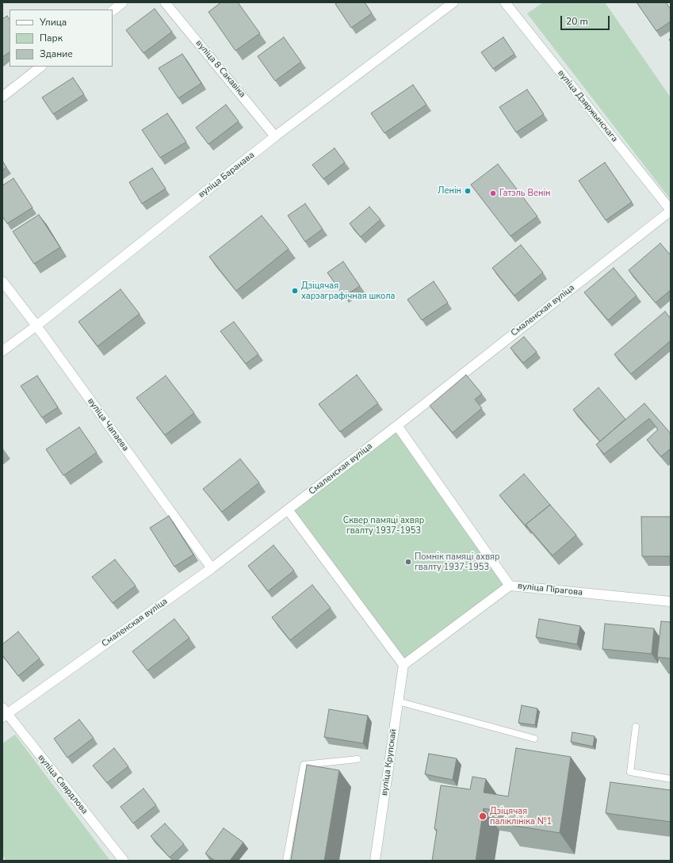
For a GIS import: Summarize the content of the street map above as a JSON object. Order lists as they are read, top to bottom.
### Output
{
  "streets": {
    "street": [
      "вуліца 8 Сакавіка",
      "вуліца Дзяржынскага",
      "вуліца Баранава",
      "Смаленская вуліца",
      "вуліца Чапаева",
      "вуліца Пірагова",
      "вуліца Крупскай",
      "вуліца Свярдлова"
    ]
  },
  "crossings": [
    ["вуліца 8 Сакавіка", "вуліца Баранава"],
    ["вуліца Дзяржынскага", "Смаленская вуліца"],
    ["вуліца Баранава", "вуліца Чапаева"],
    ["Смаленская вуліца", "вуліца Чапаева"],
    ["Смаленская вуліца", "вуліца Пірагова"],
    ["Смаленская вуліца", "вуліца Свярдлова"]
  ],
  "parks": ["Сквер памяці ахвяр гвалту 1937-1953"],
  "places": [
    "Ленін",
    "Гатэль Венін",
    "Дзіцячая харэаграфічная школа",
    "Помнік памяці ахвяр гвалту 1937-1953",
    "Дзіцячая паліклініка №1"
  ],
  "legend": ["Улица", "Парк", "Здание"],
  "scale_bar": "20 m"
}
